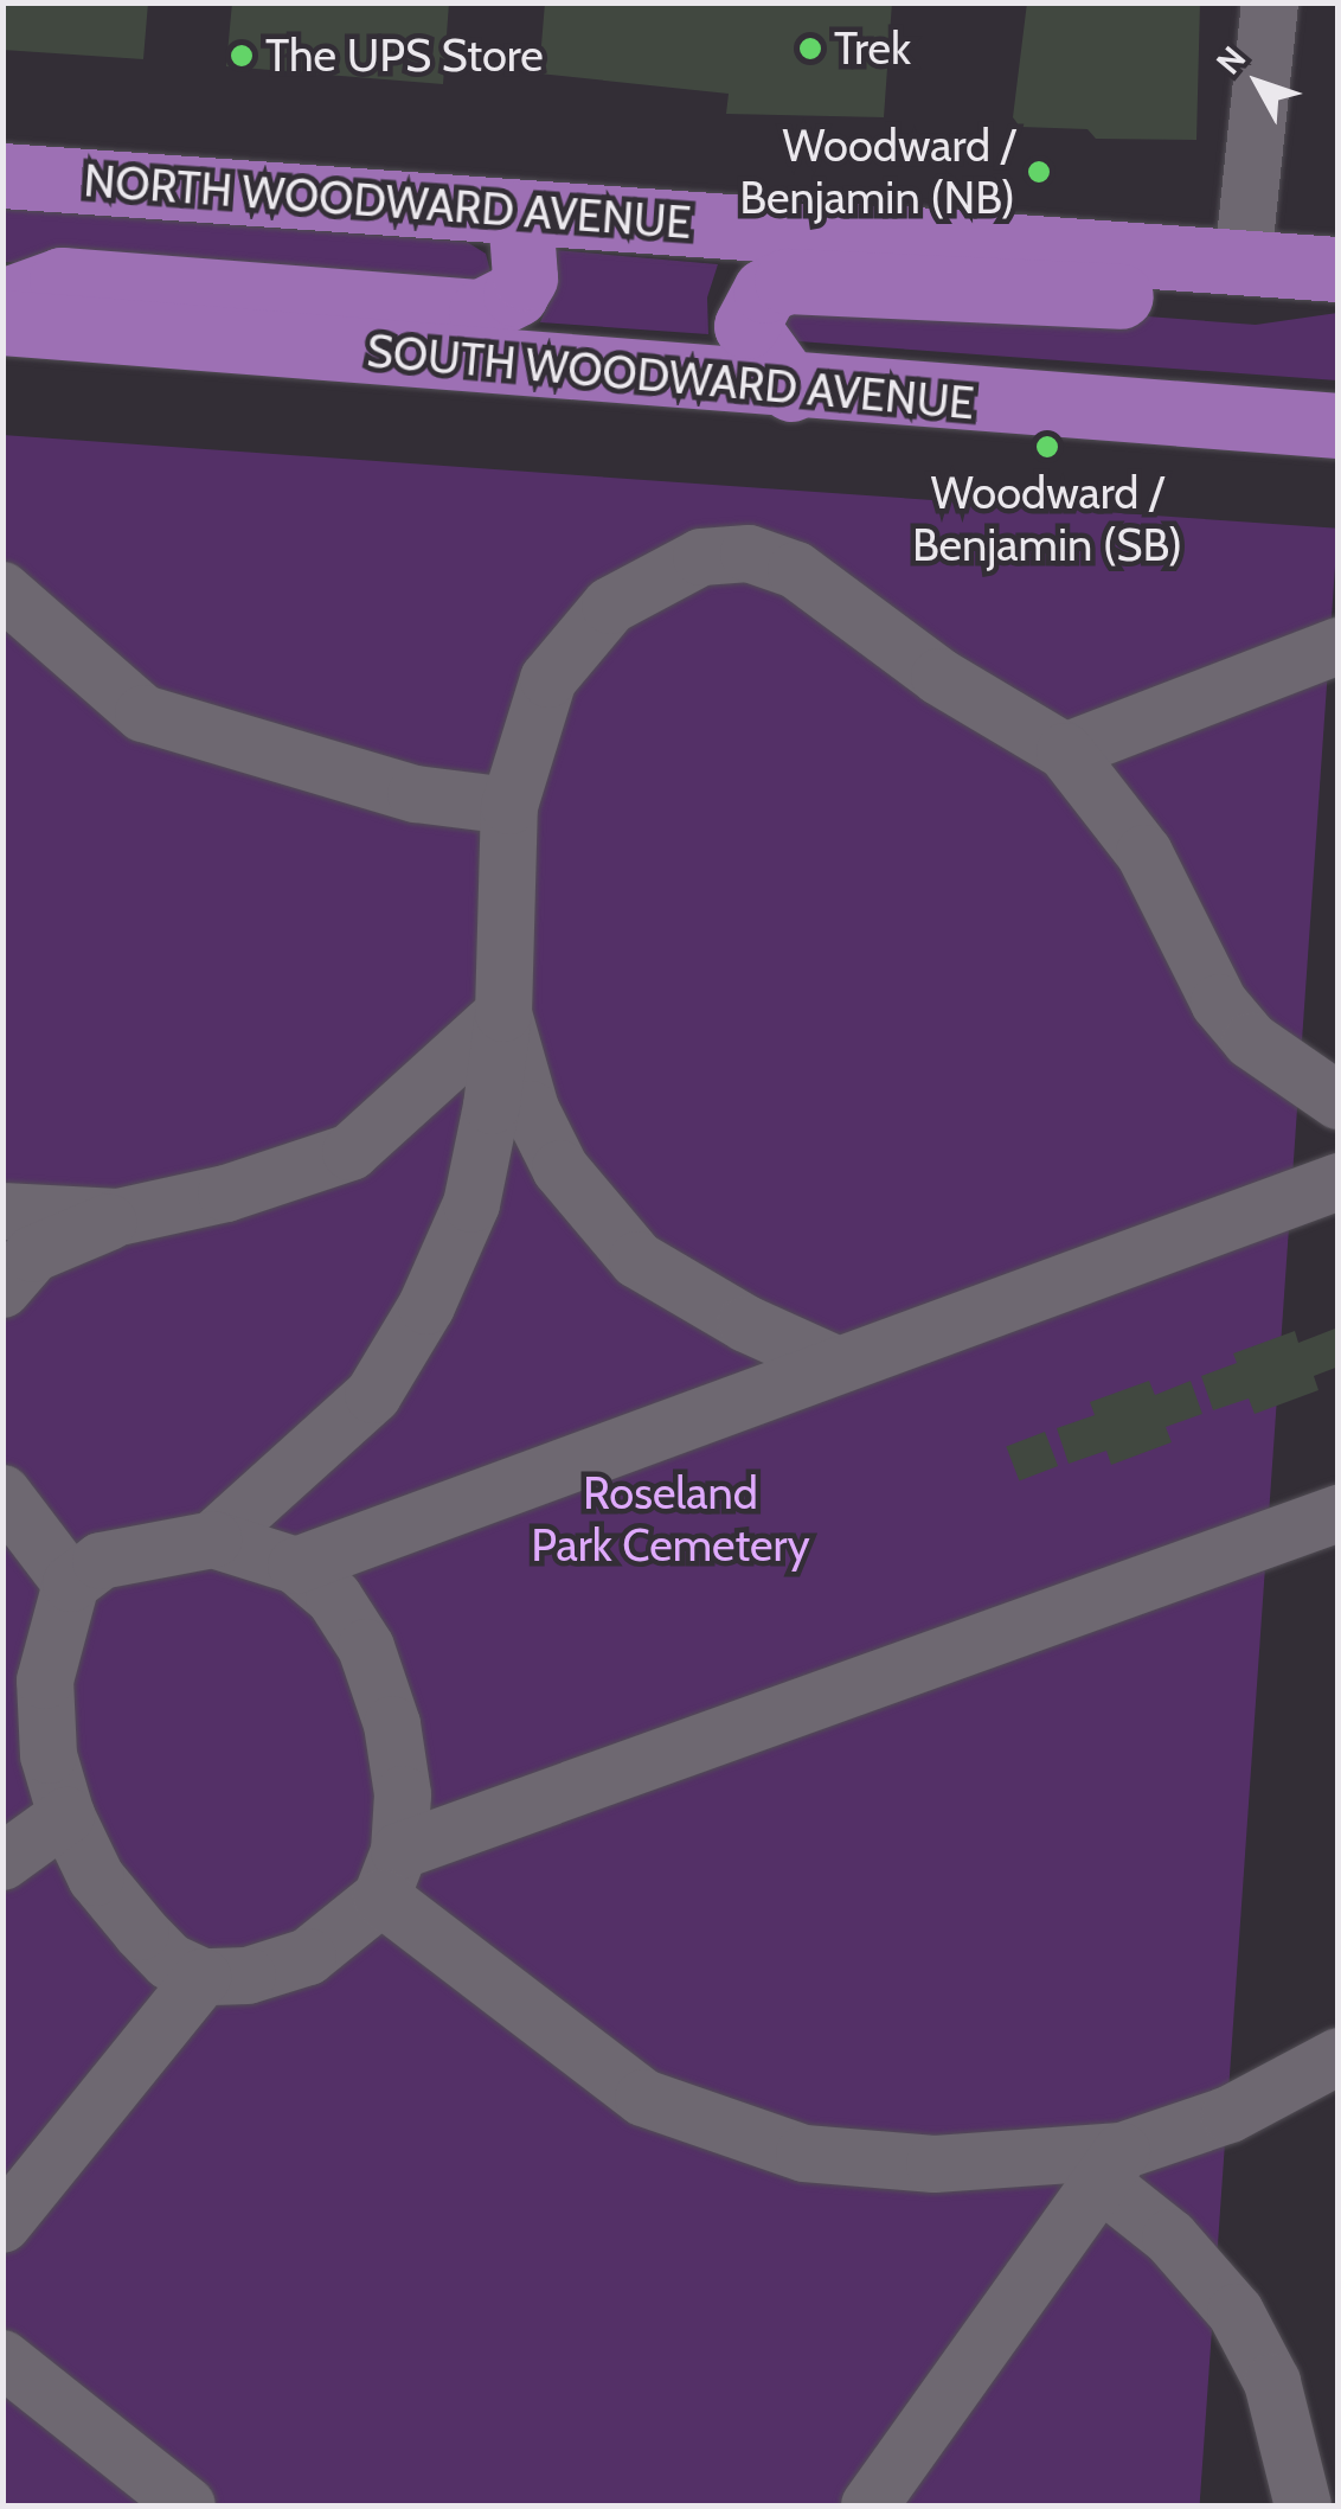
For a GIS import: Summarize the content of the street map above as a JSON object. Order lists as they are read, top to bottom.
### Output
{
  "streets": {
    "main road": ["NORTH WOODWARD AVENUE", "SOUTH WOODWARD AVENUE"]
  },
  "parks": ["Roseland Park Cemetery"],
  "places": [
    "Trek",
    "The UPS Store",
    "Woodward / Benjamin (NB)",
    "Woodward / Benjamin (SB)"
  ],
  "north": "top left"
}
